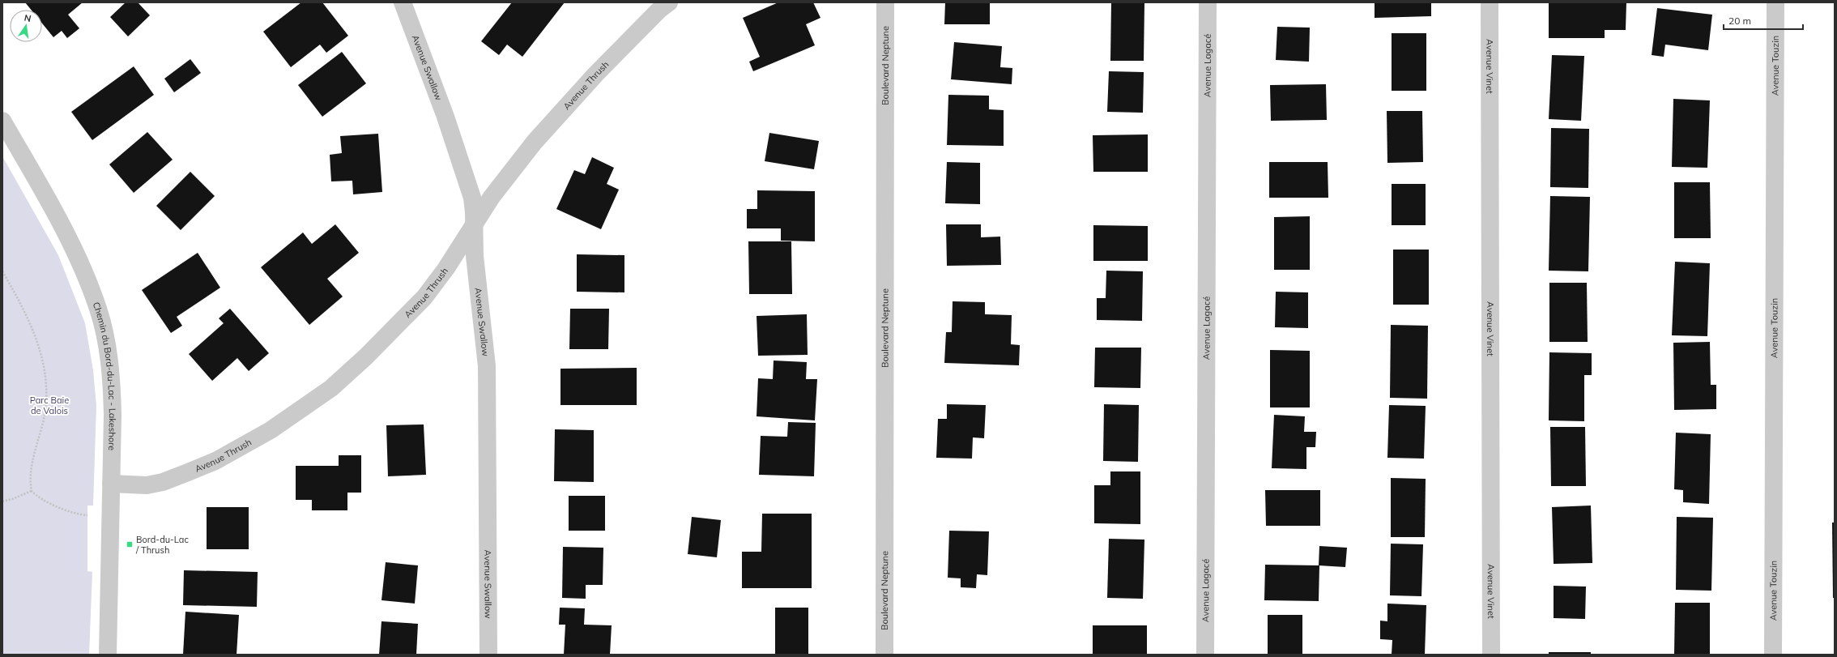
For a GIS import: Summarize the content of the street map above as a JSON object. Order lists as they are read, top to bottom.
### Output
{
  "streets": {
    "street": [
      "Boulevard Neptune",
      "Avenue Lagacé",
      "Avenue Vinet",
      "Avenue Touzin",
      "Avenue Swallow",
      "Avenue Thrush",
      "Chemin du Bord-du-Lac - Lakeshore"
    ]
  },
  "crossings": [
    ["Avenue Swallow", "Avenue Thrush"],
    ["Avenue Thrush", "Chemin du Bord-du-Lac - Lakeshore"]
  ],
  "parks": ["Parc Baie de Valois"],
  "places": {
    "transit": ["Bord-du-Lac / Thrush"]
  },
  "scale_bar": "20 m",
  "north": "top"
}
